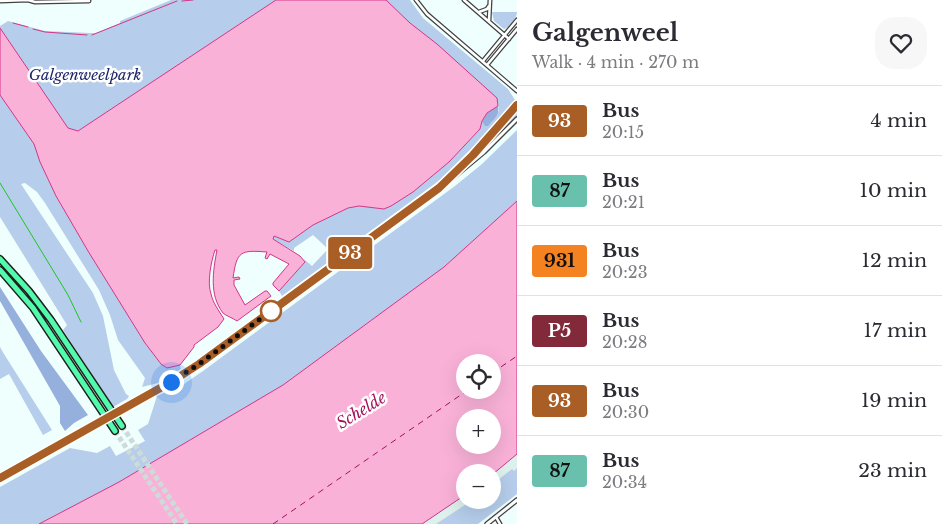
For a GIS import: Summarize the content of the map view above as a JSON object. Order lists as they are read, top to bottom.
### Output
{
  "water": ["Schelde"],
  "parks": ["Galgenweelpark"],
  "lines": ["bus line 93"],
  "page": {
    "on_map": "93",
    "heading": ["Galgenweel", "Walk · 4 min · 270 m"],
    "list": [
      {
        "mark": "93",
        "name": "Bus",
        "note": "20:15",
        "value": "4 min"
      },
      {
        "mark": "87",
        "name": "Bus",
        "note": "20:21",
        "value": "10 min"
      },
      {
        "mark": "931",
        "name": "Bus",
        "note": "20:23",
        "value": "12 min"
      },
      {
        "mark": "P5",
        "name": "Bus",
        "note": "20:28",
        "value": "17 min"
      },
      {
        "mark": "93",
        "name": "Bus",
        "note": "20:30",
        "value": "19 min"
      },
      {
        "mark": "87",
        "name": "Bus",
        "note": "20:34",
        "value": "23 min"
      }
    ],
    "map_buttons": ["+", "−"]
  }
}
